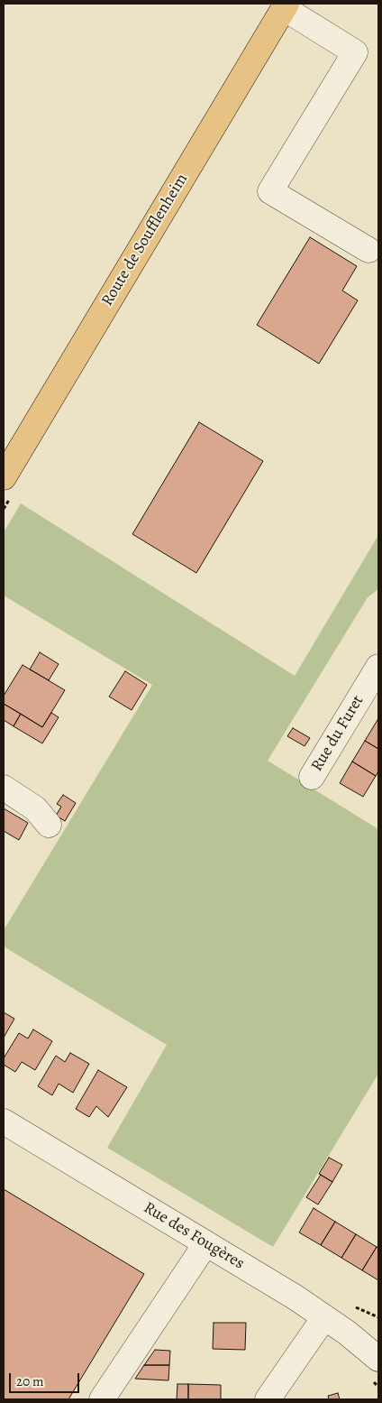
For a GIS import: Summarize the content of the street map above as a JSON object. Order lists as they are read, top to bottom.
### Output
{
  "streets": {
    "main road": ["Route de Soufflenheim"],
    "street": ["Rue du Furet", "Rue des Fougères"]
  },
  "scale_bar": "20 m"
}
